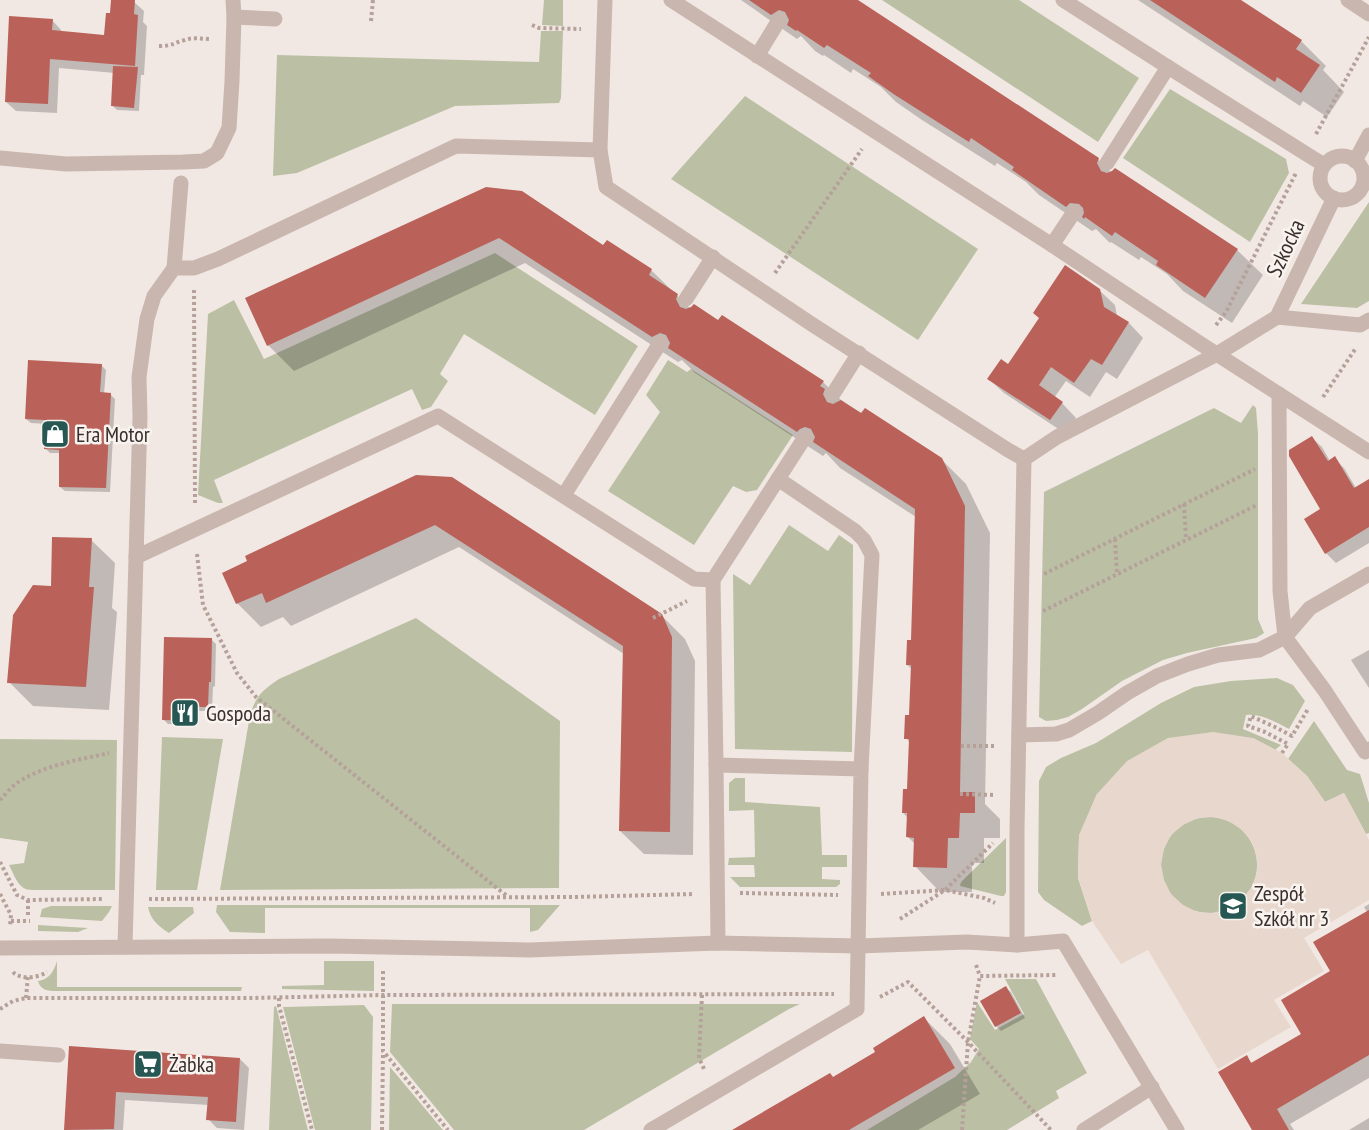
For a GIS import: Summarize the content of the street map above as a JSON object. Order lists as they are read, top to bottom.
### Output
{
  "streets": {
    "street": ["Szkocka"]
  },
  "places": {
    "shop": ["Era Motor"],
    "restaurant": ["Gospoda"],
    "school or university": ["Zespół Szkół nr 3"],
    "supermarket": ["Żabka"]
  }
}
